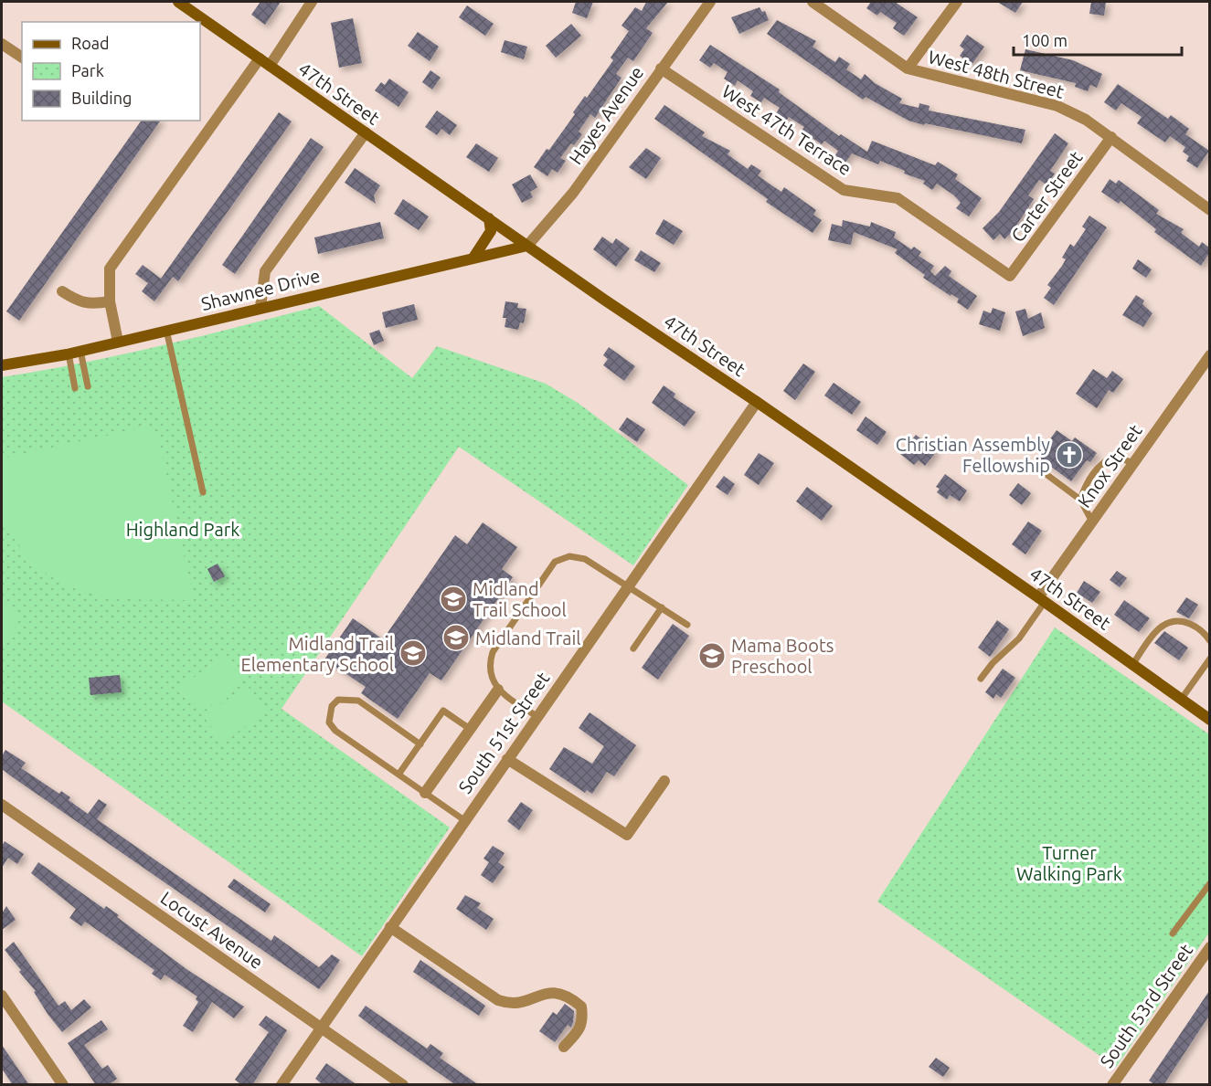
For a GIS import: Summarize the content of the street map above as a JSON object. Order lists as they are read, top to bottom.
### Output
{
  "streets": {
    "main road": ["47th Street", "Shawnee Drive"],
    "street": [
      "West 48th Street",
      "Hayes Avenue",
      "West 47th Terrace",
      "Carter Street",
      "Knox Street",
      "South 51st Street",
      "Locust Avenue",
      "South 53rd Street"
    ]
  },
  "crossings": [
    ["West 48th Street", "Carter Street"],
    ["47th Street", "Hayes Avenue"],
    ["47th Street", "Shawnee Drive"],
    ["47th Street", "Knox Street"],
    ["47th Street", "South 51st Street"],
    ["Hayes Avenue", "West 47th Terrace"],
    ["Hayes Avenue", "Shawnee Drive"],
    ["West 47th Terrace", "Carter Street"],
    ["South 51st Street", "Locust Avenue"]
  ],
  "parks": ["Highland Park", "Turner Walking Park"],
  "places": {
    "church": ["Christian Assembly Fellowship"],
    "school or university": [
      "Midland Trail School",
      "Midland Trail",
      "Midland Trail Elementary School",
      "Mama Boots Preschool"
    ]
  },
  "legend": ["Road", "Park", "Building"],
  "scale_bar": "100 m"
}
